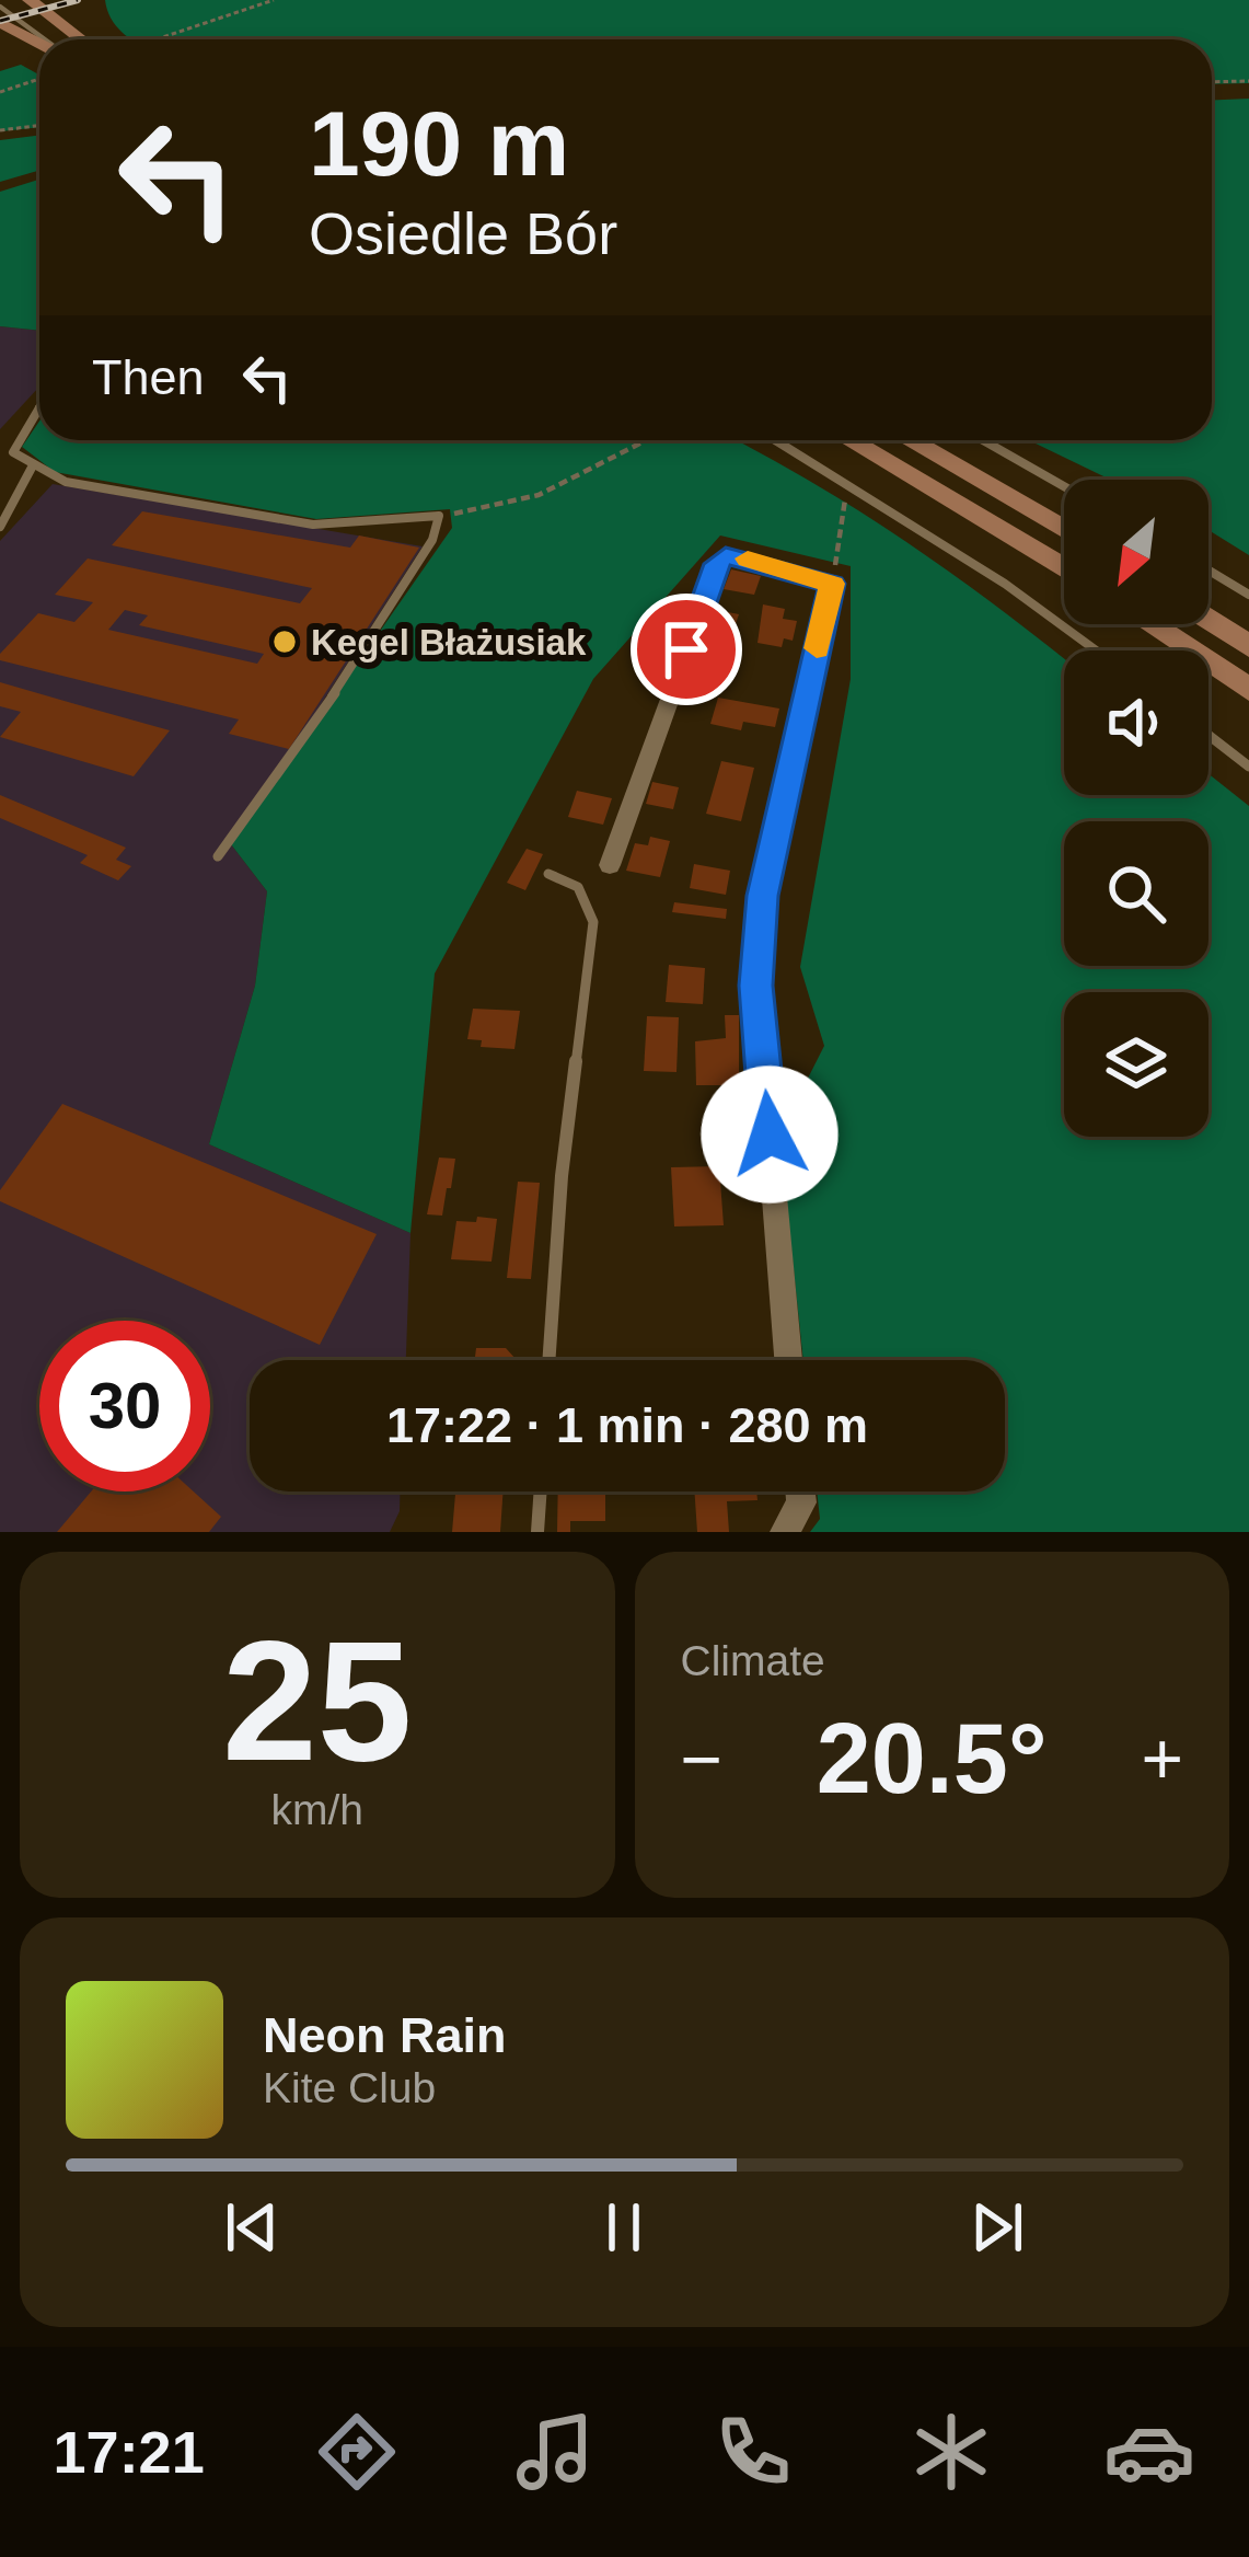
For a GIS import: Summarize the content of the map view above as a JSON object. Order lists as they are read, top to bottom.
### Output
{
  "places": ["Kegel Błażusiak"],
  "north": "bottom left",
  "page": {
    "turn": ["190 m", "Osiedle Bór"],
    "then": "Then",
    "limit": "30",
    "trip": "17:22 · 1 min · 280 m",
    "tile": [
      ["25", "km/h"],
      "Climate"
    ],
    "heat": ["−", "20.5°", "+"],
    "song": ["Neon Rain", "Kite Club"],
    "tabs": "17:21"
  }
}
